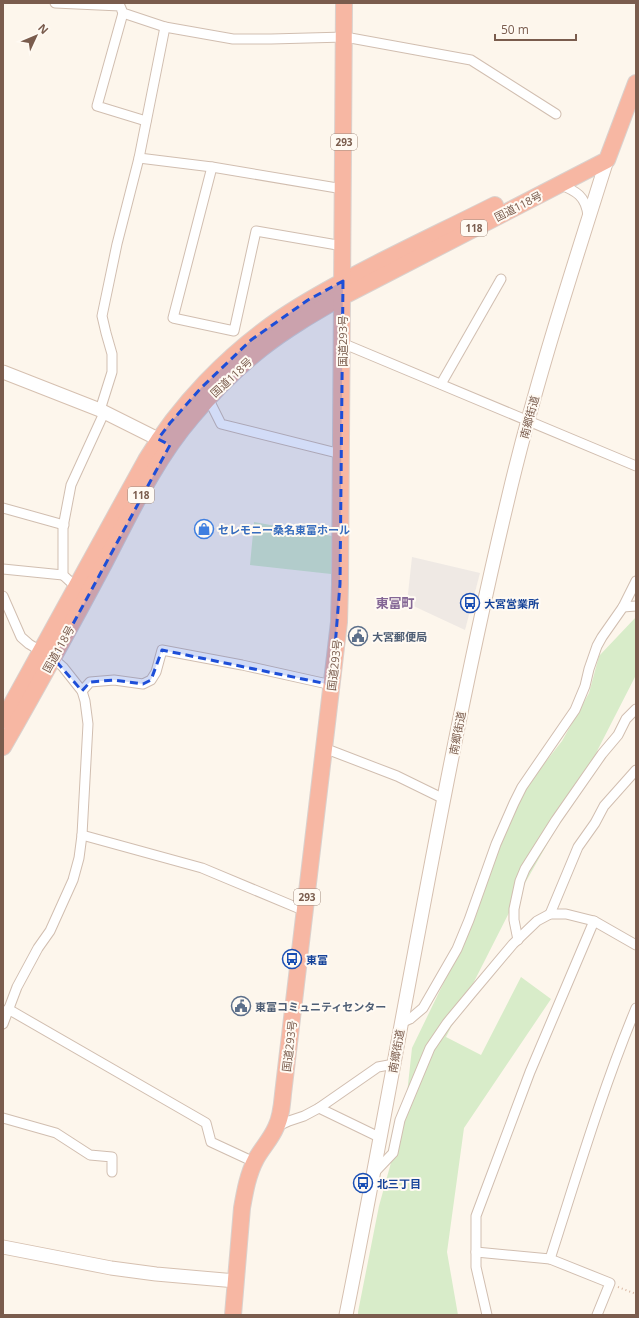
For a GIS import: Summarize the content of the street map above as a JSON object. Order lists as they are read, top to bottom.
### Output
{
  "streets": {
    "highway": [
      "293",
      "国道118号",
      "118",
      "国道293号"
    ],
    "street": ["南郷街道"]
  },
  "crossings": [
    ["国道118号", "国道293号"],
    ["国道118号", "南郷街道"]
  ],
  "districts": ["東富町"],
  "places": {
    "shop": ["セレモニー桑名東富ホール"],
    "bus stop": ["大宮営業所", "東富", "北三丁目"],
    "public building": ["大宮郵便局", "東富コミュニティセンター"]
  },
  "scale_bar": "50 m",
  "north": "top right"
}
